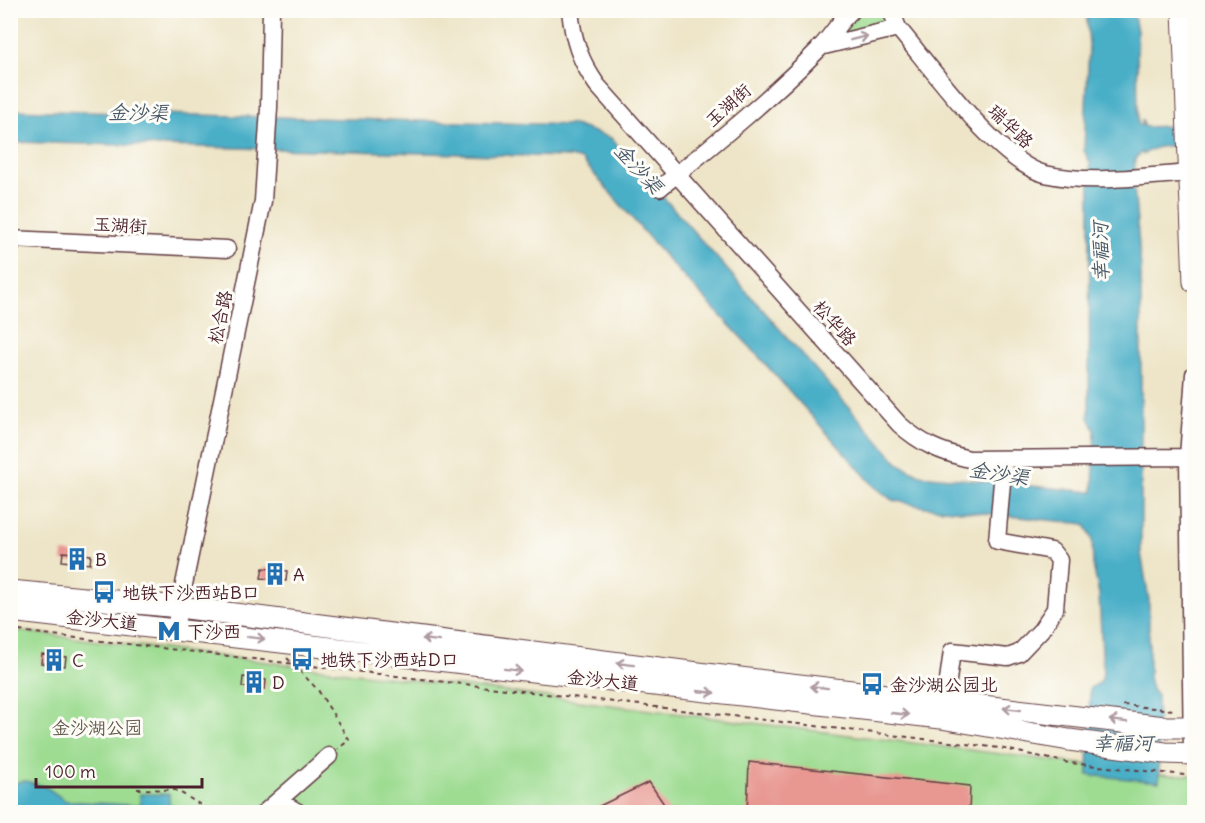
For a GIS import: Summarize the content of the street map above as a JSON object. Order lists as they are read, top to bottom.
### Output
{
  "streets": {
    "main road": ["金沙大道"],
    "street": [
      "玉湖街",
      "瑞华路",
      "松合路",
      "松华路"
    ]
  },
  "crossings": [
    ["玉湖街", "瑞华路"],
    ["玉湖街", "松华路"],
    ["松合路", "金沙大道"]
  ],
  "water": ["金沙渠", "幸福河"],
  "parks": ["金沙湖公园"],
  "places": {
    "building": [
      "B",
      "A",
      "C",
      "D"
    ],
    "bus stop": ["地铁下沙西站B口", "地铁下沙西站D口", "金沙湖公园北"],
    "metro station": ["下沙西"]
  },
  "scale_bar": "100 m"
}
